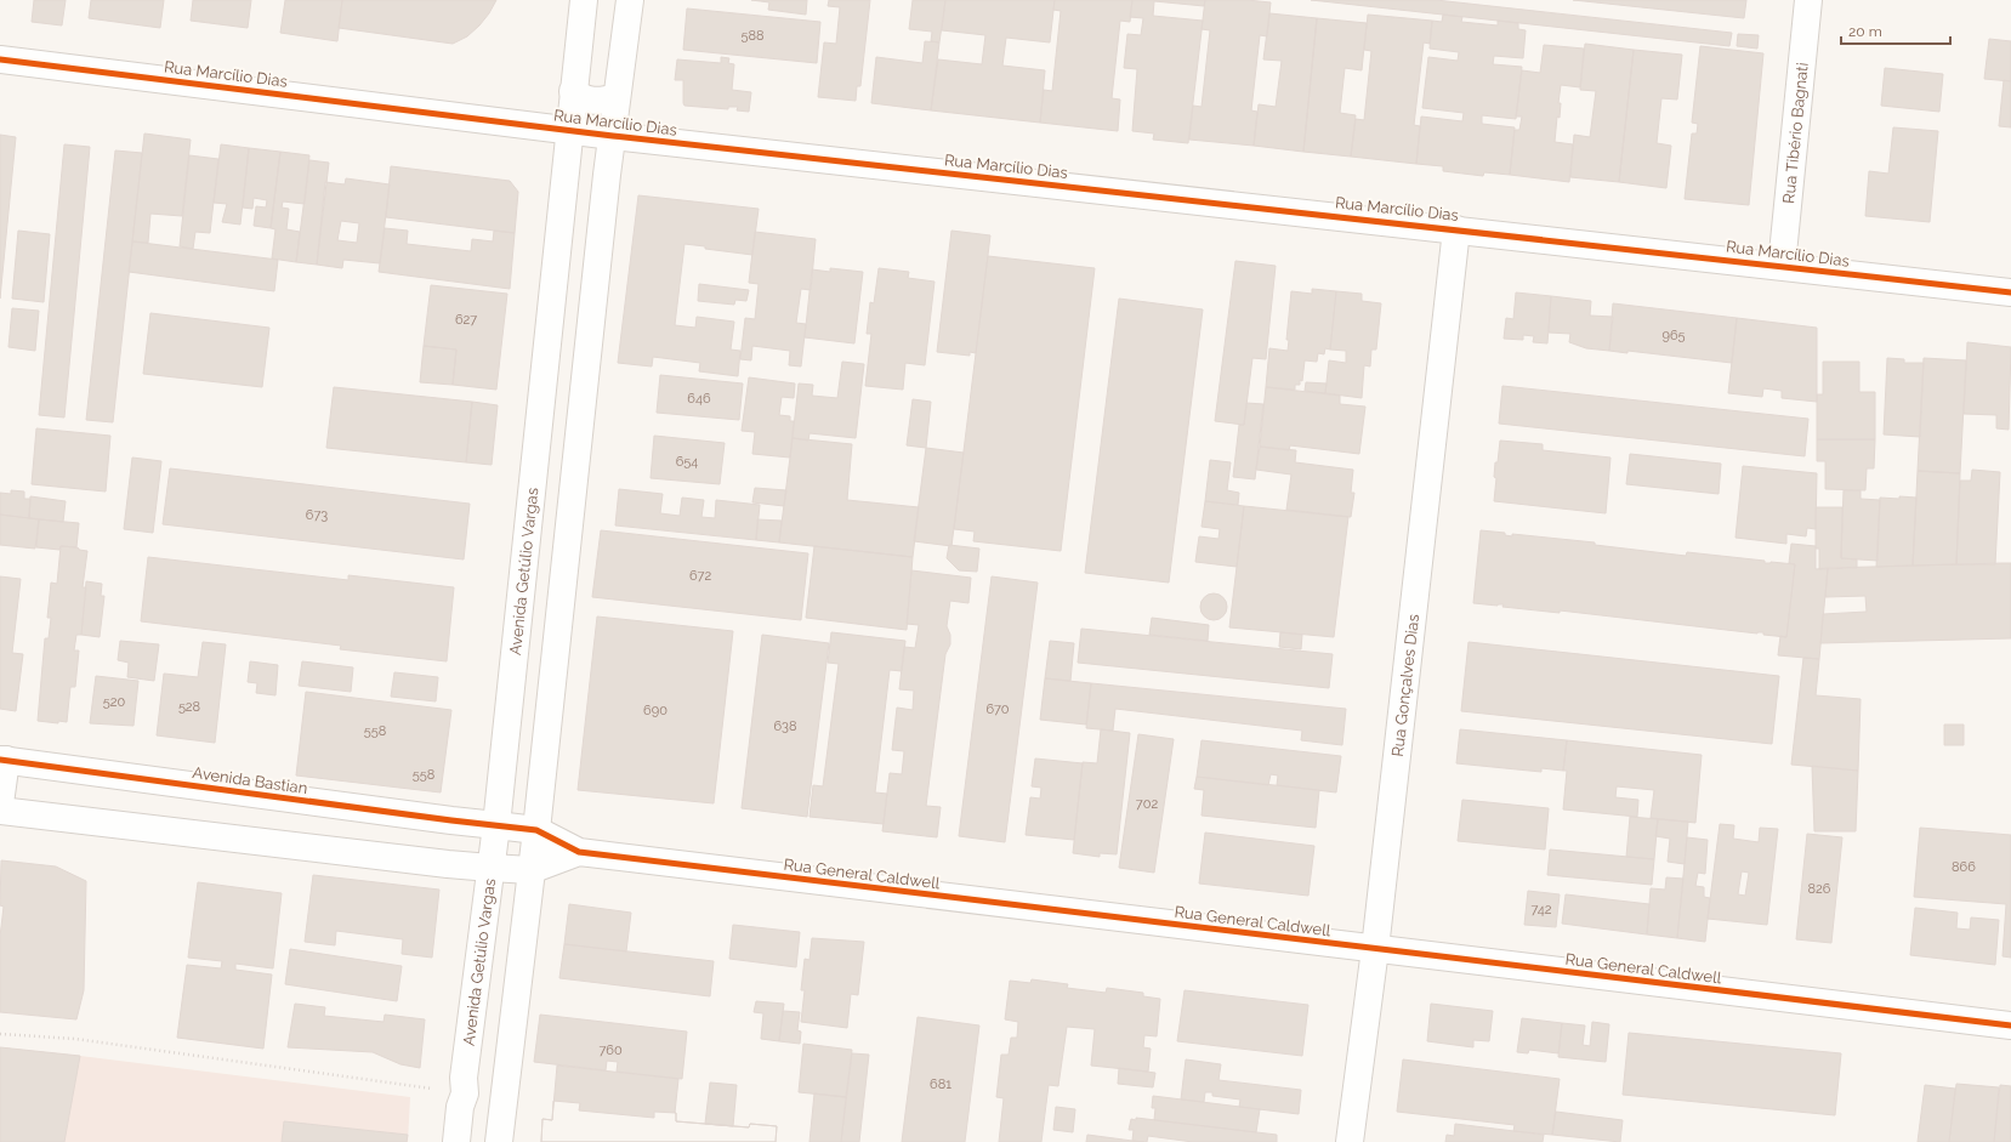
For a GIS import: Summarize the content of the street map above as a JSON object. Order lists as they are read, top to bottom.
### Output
{
  "streets": {
    "street": [
      "Rua Marcílio Dias",
      "Rua Tibério Bagnati",
      "Avenida Getúlio Vargas",
      "Rua Gonçalves Dias",
      "Avenida Bastian",
      "Rua General Caldwell"
    ]
  },
  "crossings": [
    ["Rua Marcílio Dias", "Rua Tibério Bagnati"],
    ["Rua Marcílio Dias", "Avenida Getúlio Vargas"],
    ["Rua Marcílio Dias", "Rua Gonçalves Dias"],
    ["Avenida Getúlio Vargas", "Avenida Bastian"],
    ["Avenida Getúlio Vargas", "Rua General Caldwell"],
    ["Rua Gonçalves Dias", "Rua General Caldwell"],
    ["Avenida Bastian", "Rua General Caldwell"]
  ],
  "house_numbers": [
    "588",
    "627",
    "965",
    "646",
    "654",
    "673",
    "672",
    "520",
    "528",
    "670",
    "690",
    "638",
    "558",
    "558",
    "702",
    "866",
    "826",
    "742",
    "760",
    "681"
  ],
  "scale_bar": "20 m"
}
